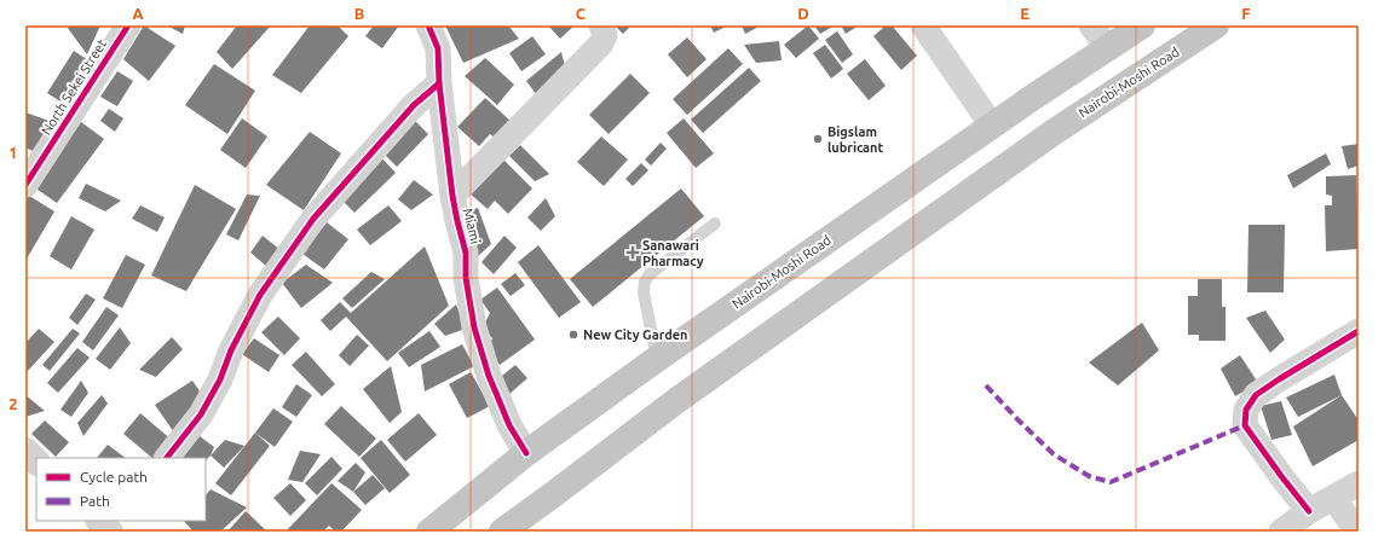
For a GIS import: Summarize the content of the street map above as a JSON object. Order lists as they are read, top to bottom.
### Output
{
  "streets": {
    "highway": ["Nairobi-Moshi Road"],
    "street": ["North Sekei Street", "Miami"]
  },
  "crossings": [
    ["Nairobi-Moshi Road", "Miami"]
  ],
  "places": {
    "other": ["Bigslam lubricant", "New City Garden"],
    "health": ["Sanawari Pharmacy"]
  },
  "legend": ["Cycle path", "Path"],
  "grid": {
    "columns": [
      "A",
      "B",
      "C",
      "D",
      "E",
      "F"
    ],
    "rows": ["1", "2"]
  }
}
